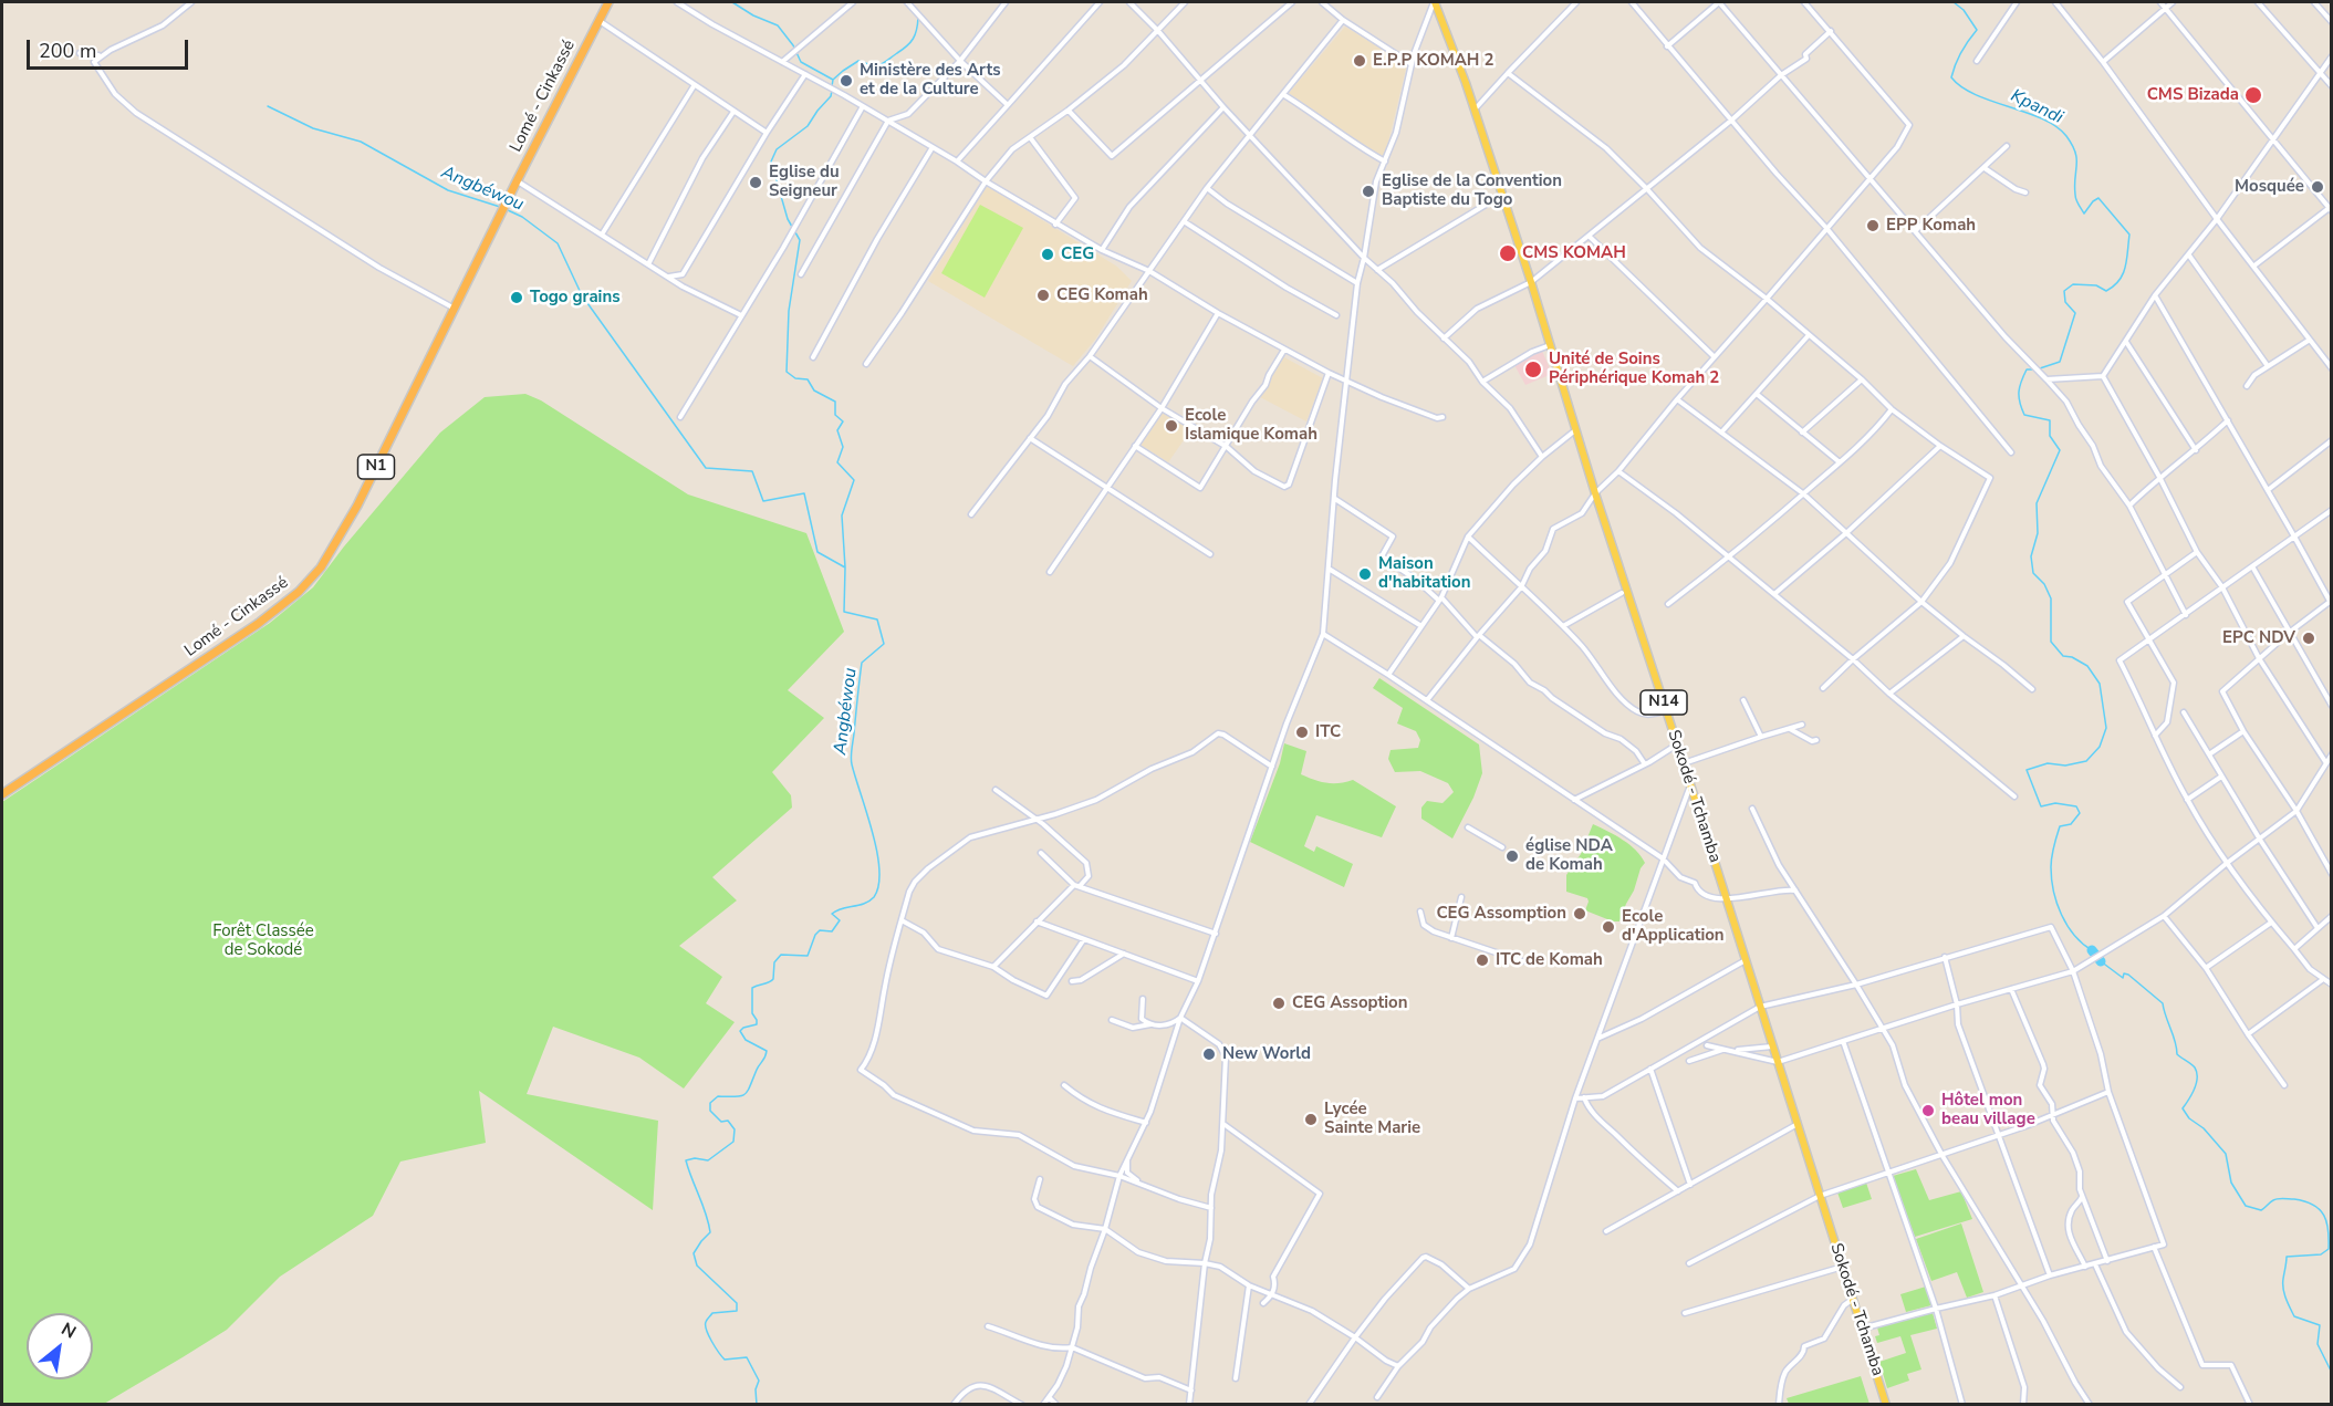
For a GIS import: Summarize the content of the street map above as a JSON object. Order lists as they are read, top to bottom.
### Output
{
  "streets": {
    "highway": ["Lomé - Cinkassé", "N1"],
    "main road": ["N14", "Sokodé - Tchamba"]
  },
  "water": ["Kpandi", "Angbéwou"],
  "parks": ["Forêt Classée de Sokodé"],
  "places": [
    "E.P.P KOMAH 2",
    "Ministère des Arts et de la Culture",
    "CMS Bizada",
    "Eglise du Seigneur",
    "Mosquée",
    "Eglise de la Convention Baptiste du Togo",
    "EPP Komah",
    "CMS KOMAH",
    "CEG",
    "CEG Komah",
    "Togo grains",
    "Unité de Soins Périphérique Komah 2",
    "Ecole Islamique Komah",
    "Maison d'habitation",
    "EPC NDV",
    "ITC",
    "église NDA de Komah",
    "CEG Assomption",
    "Ecole d'Application",
    "ITC de Komah",
    "CEG Assoption",
    "New World",
    "Hôtel mon beau village",
    "Lycée Sainte Marie"
  ],
  "scale_bar": "200 m",
  "north": "top right"
}
